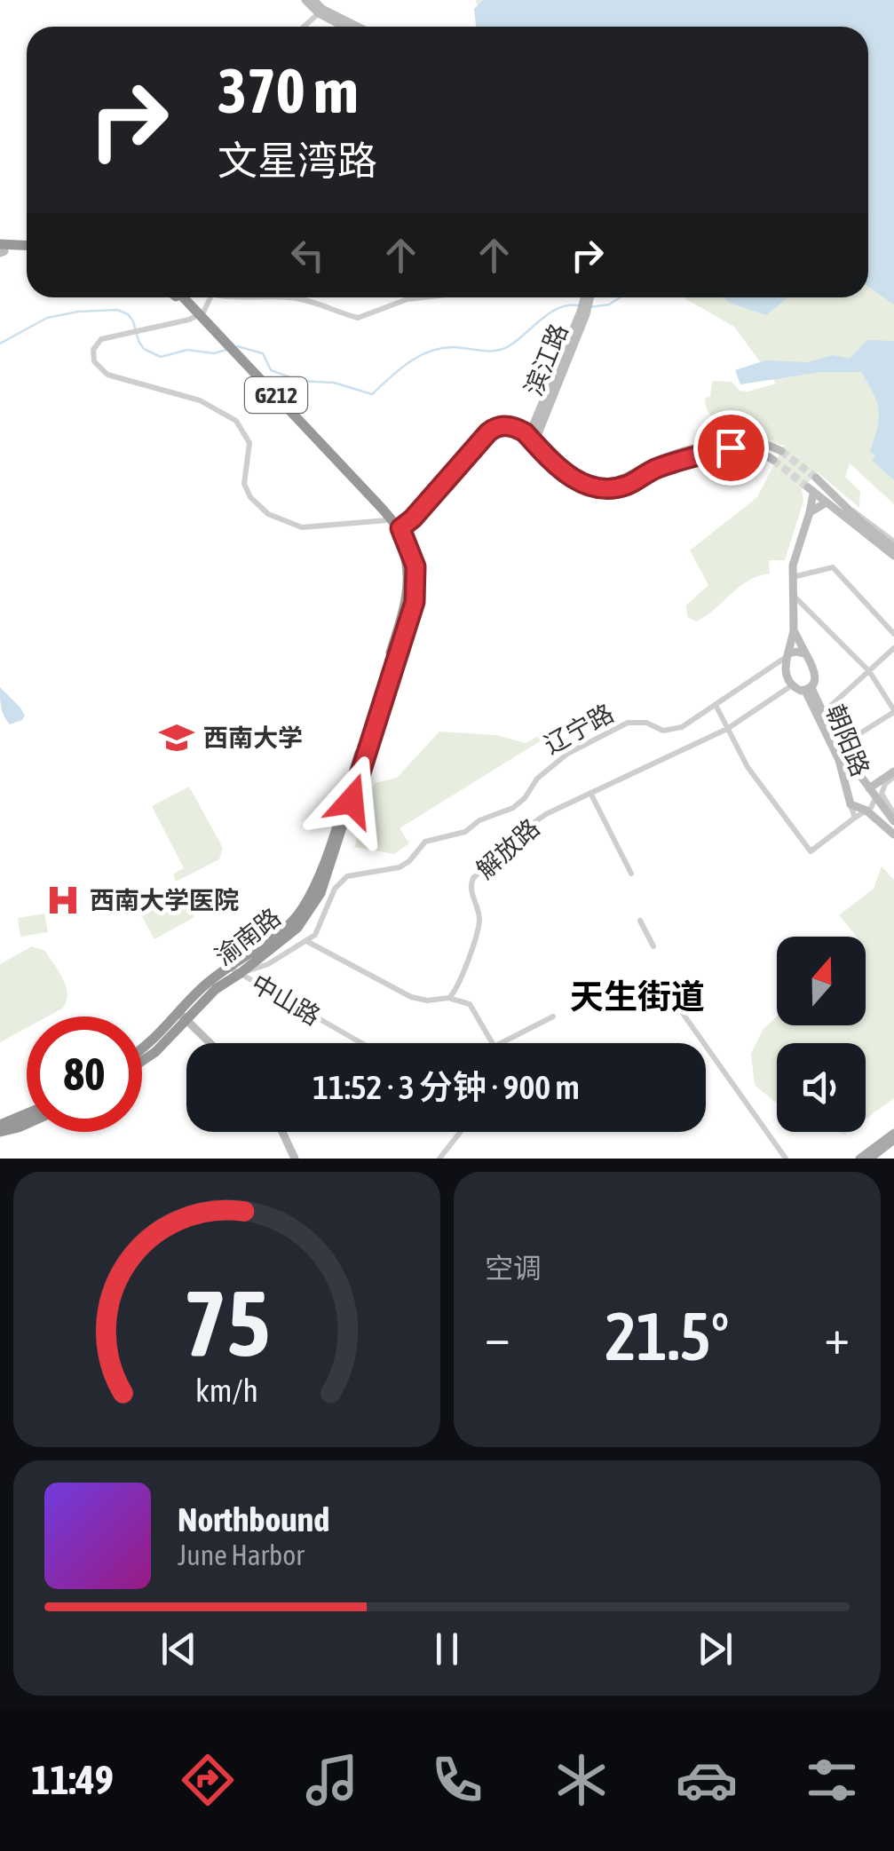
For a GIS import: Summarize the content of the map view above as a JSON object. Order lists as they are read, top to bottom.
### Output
{
  "streets": {
    "highway": ["G212", "渝南路"],
    "main road": ["滨江路", "朝阳路"],
    "street": ["辽宁路", "解放路", "中山路"]
  },
  "crossings": [
    ["辽宁路", "朝阳路"],
    ["辽宁路", "解放路"],
    ["朝阳路", "解放路"],
    ["渝南路", "中山路"]
  ],
  "districts": ["天生街道"],
  "places": {
    "school or university": ["西南大学"],
    "hospital": ["西南大学医院"]
  },
  "north": "top",
  "page": {
    "turn": ["370 m", "文星湾路"],
    "limit": "80",
    "trip": "11:52 · 3 分钟 · 900 m",
    "tile": "空调",
    "heat": ["−", "21.5°", "+"],
    "song": ["Northbound", "June Harbor"],
    "tabs": "11:49",
    "gauge": ["75", "km/h"]
  }
}
